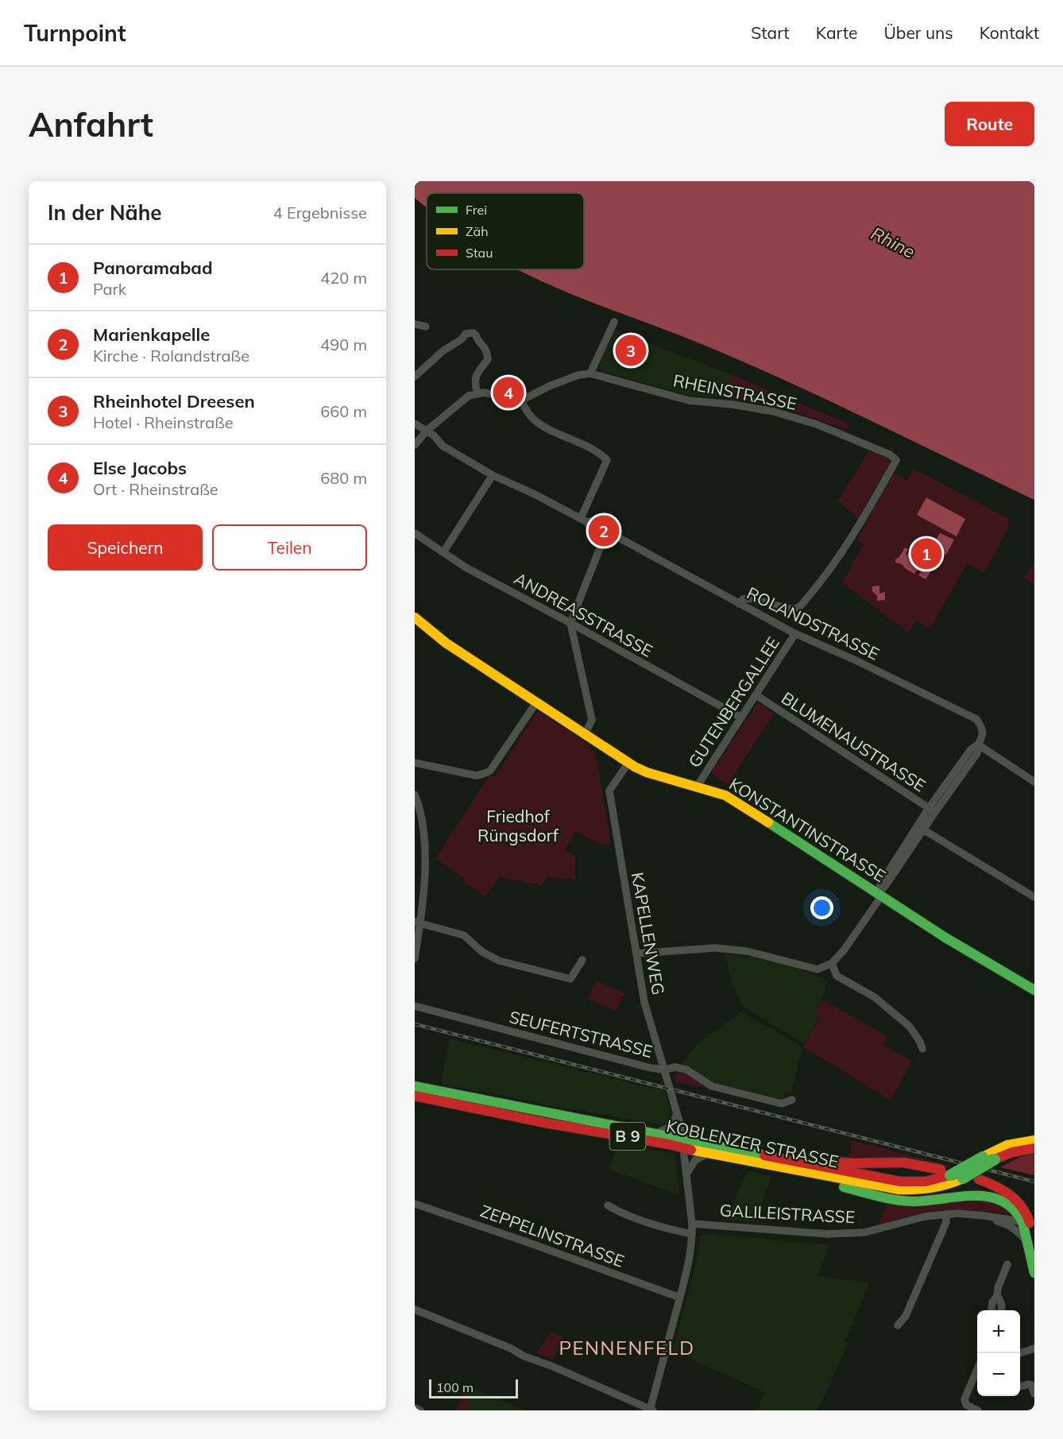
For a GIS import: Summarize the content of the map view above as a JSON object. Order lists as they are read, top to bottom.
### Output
{
  "streets": {
    "main road": ["KONSTANTINSTRASSE", "B 9", "KOBLENZER STRASSE"],
    "street": [
      "RHEINSTRASSE",
      "ANDREASSTRASSE",
      "ROLANDSTRASSE",
      "GUTENBERGALLEE",
      "BLUMENAUSTRASSE",
      "KAPELLENWEG",
      "SEUFERTSTRASSE",
      "GALILEISTRASSE",
      "ZEPPELINSTRASSE"
    ]
  },
  "crossings": [
    ["RHEINSTRASSE", "ROLANDSTRASSE"],
    ["ANDREASSTRASSE", "GUTENBERGALLEE"],
    ["ROLANDSTRASSE", "GUTENBERGALLEE"],
    ["GUTENBERGALLEE", "BLUMENAUSTRASSE"],
    ["GUTENBERGALLEE", "KONSTANTINSTRASSE"],
    ["KONSTANTINSTRASSE", "KAPELLENWEG"],
    ["KAPELLENWEG", "SEUFERTSTRASSE"],
    ["KAPELLENWEG", "KOBLENZER STRASSE"],
    ["KAPELLENWEG", "GALILEISTRASSE"],
    ["KAPELLENWEG", "ZEPPELINSTRASSE"]
  ],
  "districts": ["PENNENFELD"],
  "water": ["Rhine"],
  "parks": ["Friedhof Rüngsdorf"],
  "legend": ["Frei", "Zäh", "Stau"],
  "scale_bar": "100 m",
  "page": {
    "header": "Turnpoint",
    "nav": [
      "Start",
      "Karte",
      "Über uns",
      "Kontakt"
    ],
    "buttons": [
      "Route",
      ["Speichern", "Teilen"]
    ],
    "title": "Anfahrt",
    "heading": ["In der Nähe", "4 Ergebnisse"],
    "list": [
      {
        "mark": "1",
        "name": "Panoramabad",
        "note": "Park",
        "value": "420 m"
      },
      {
        "mark": "2",
        "name": "Marienkapelle",
        "note": "Kirche · Rolandstraße",
        "value": "490 m"
      },
      {
        "mark": "3",
        "name": "Rheinhotel Dreesen",
        "note": "Hotel · Rheinstraße",
        "value": "660 m"
      },
      {
        "mark": "4",
        "name": "Else Jacobs",
        "note": "Ort · Rheinstraße",
        "value": "680 m"
      }
    ],
    "pins": [
      "3",
      "4",
      "2",
      "1"
    ],
    "map_buttons": ["+", "−"],
    "scale": "100 m"
  }
}
